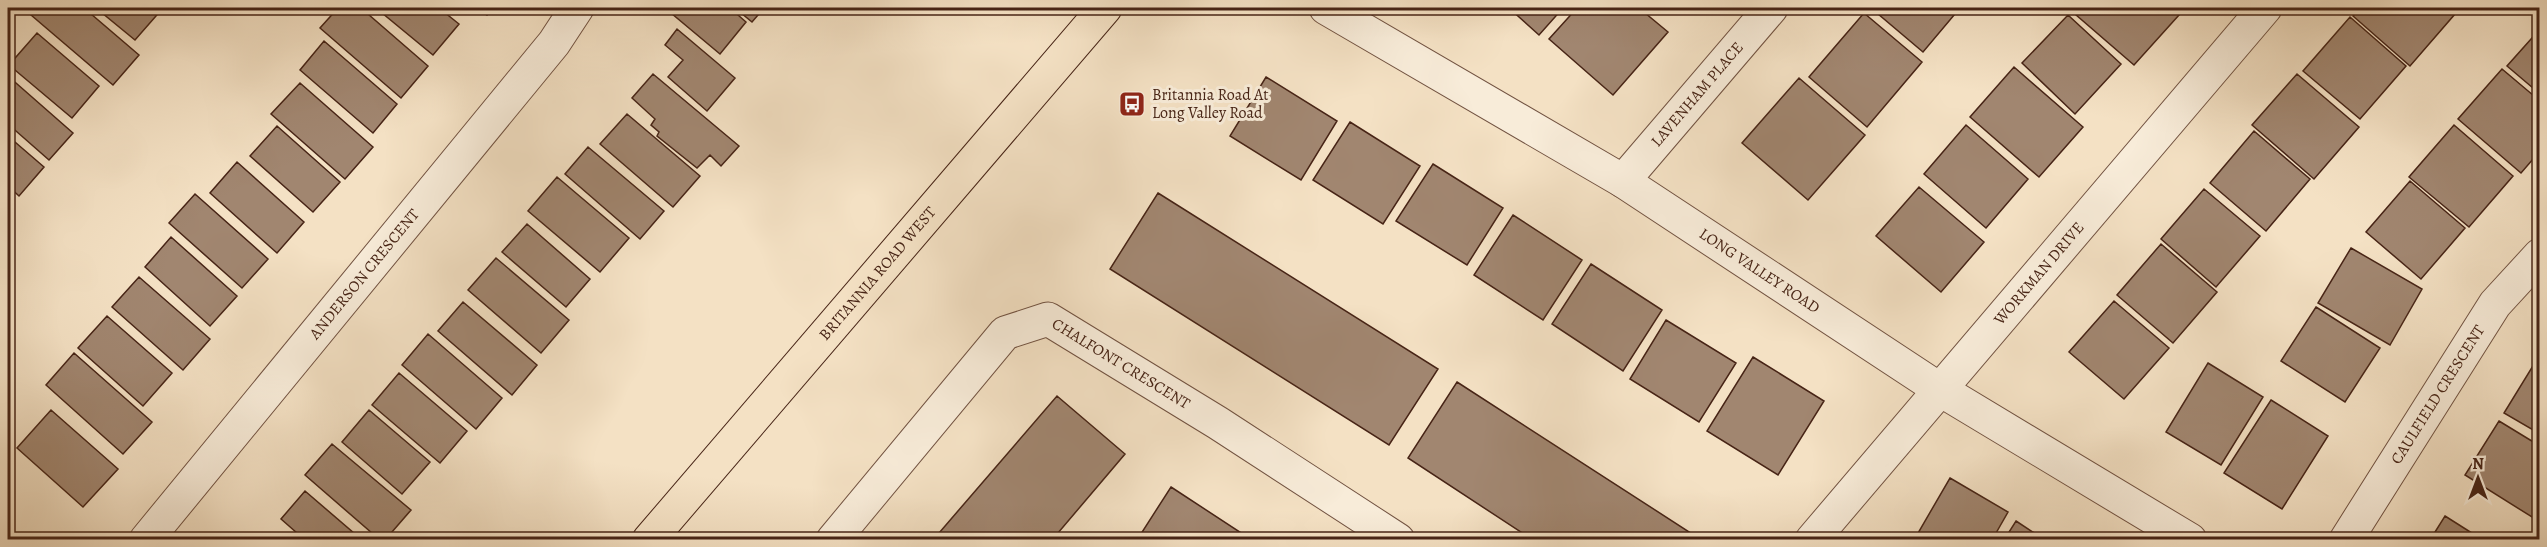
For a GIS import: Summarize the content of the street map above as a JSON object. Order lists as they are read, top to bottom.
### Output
{
  "streets": {
    "main road": ["BRITANNIA ROAD WEST"],
    "street": [
      "LAVENHAM PLACE",
      "LONG VALLEY ROAD",
      "WORKMAN DRIVE",
      "ANDERSON CRESCENT",
      "CHALFONT CRESCENT",
      "CAULFIELD CRESCENT"
    ]
  },
  "crossings": [
    ["LAVENHAM PLACE", "LONG VALLEY ROAD"],
    ["LONG VALLEY ROAD", "WORKMAN DRIVE"]
  ],
  "places": {
    "bus stop": ["Britannia Road At Long Valley Road"]
  },
  "north": "top"
}
